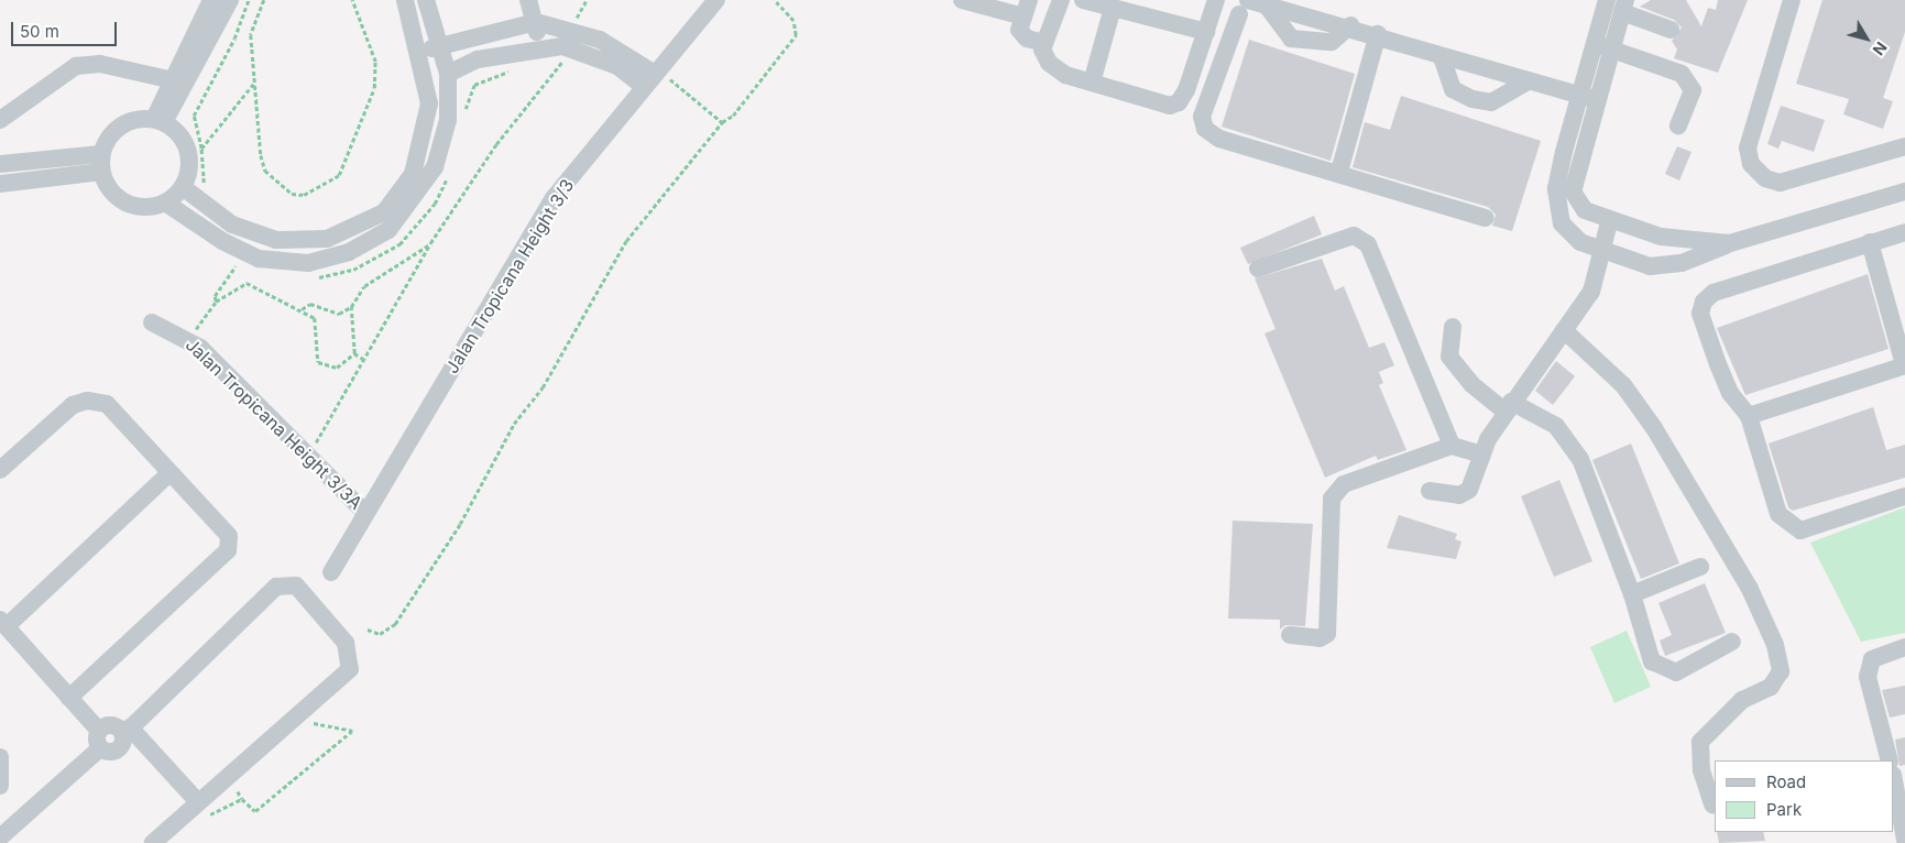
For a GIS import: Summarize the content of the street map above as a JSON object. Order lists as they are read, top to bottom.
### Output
{
  "streets": {
    "street": ["Jalan Tropicana Height 3/3", "Jalan Tropicana Height 3/3A"]
  },
  "crossings": [
    ["Jalan Tropicana Height 3/3", "Jalan Tropicana Height 3/3A"]
  ],
  "legend": ["Road", "Park"],
  "scale_bar": "50 m",
  "north": "bottom right"
}
